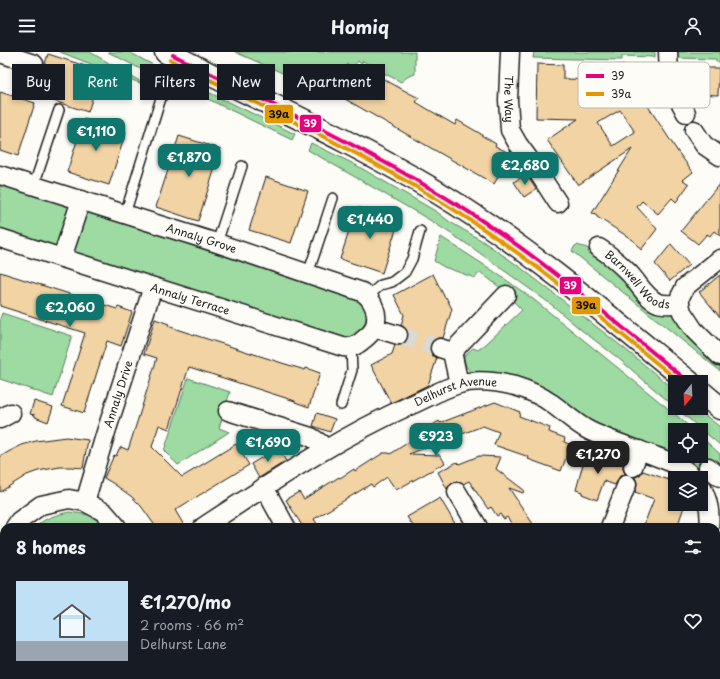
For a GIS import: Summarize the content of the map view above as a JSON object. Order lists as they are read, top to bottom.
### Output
{
  "streets": {
    "street": [
      "The Way",
      "Annaly Grove",
      "Barnwell Woods",
      "Annaly Terrace",
      "Annaly Drive",
      "Delhurst Avenue"
    ]
  },
  "crossings": [
    ["Annaly Terrace", "Annaly Drive"]
  ],
  "lines": ["transit line 39", "transit line 39a"],
  "legend": ["39", "39a"],
  "north": "bottom",
  "page": {
    "header": "Homiq",
    "chip": [
      "Buy",
      "Rent",
      "Filters",
      "New",
      "Apartment"
    ],
    "price": [
      "€1,110",
      "€1,870",
      "€2,680",
      "€1,440",
      "€2,060",
      "€923",
      "€1,690",
      "€1,270"
    ],
    "heading": "8 homes",
    "list": [
      {
        "name": "€1,270/mo",
        "note": "2 rooms · 66 m² · Delhurst Lane"
      }
    ]
  }
}
